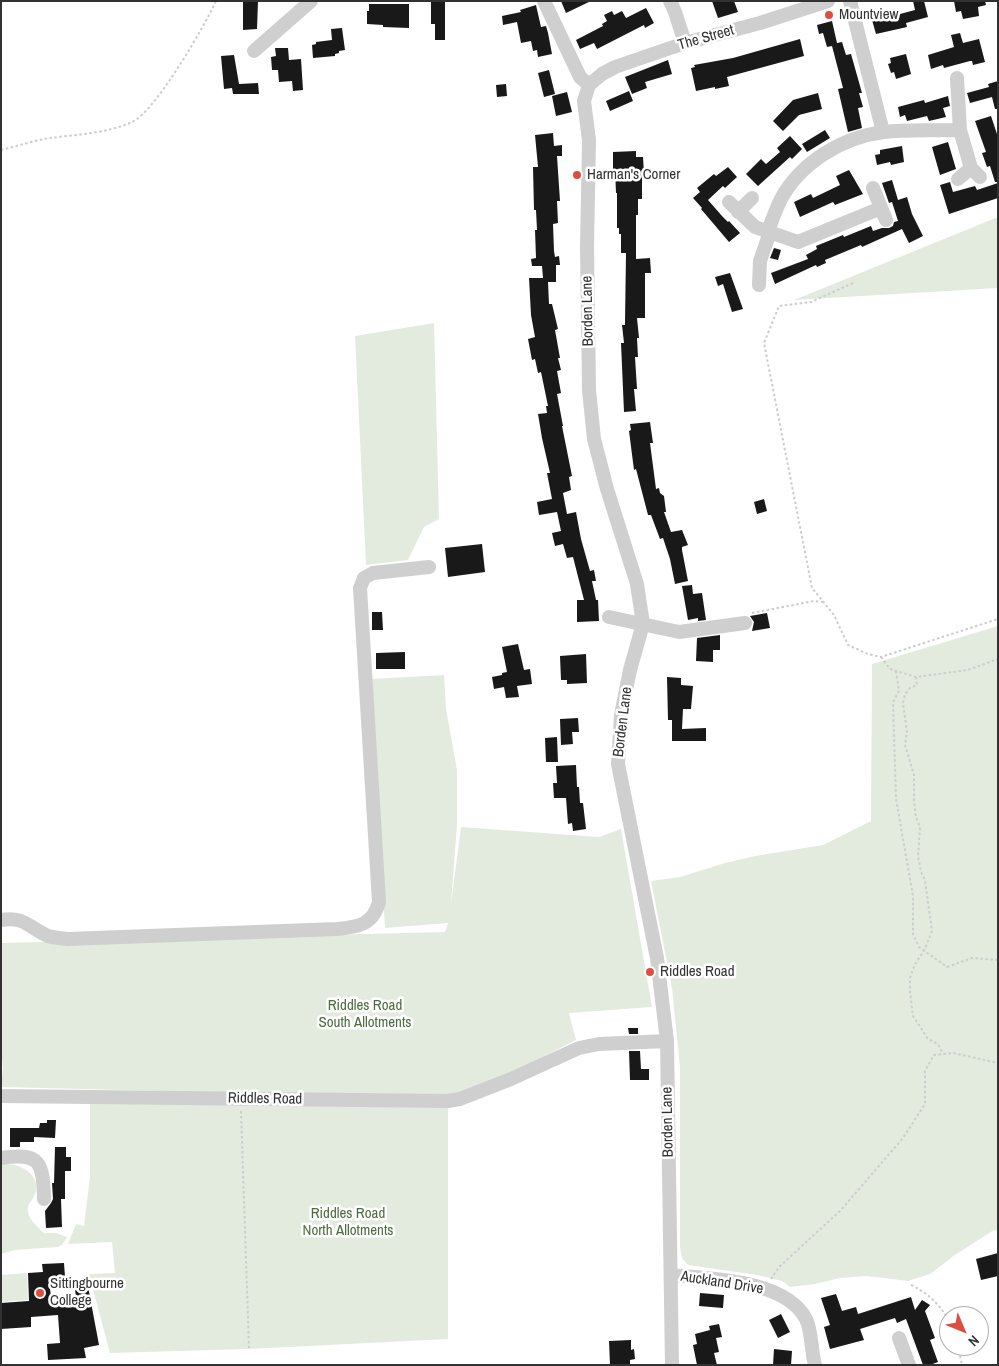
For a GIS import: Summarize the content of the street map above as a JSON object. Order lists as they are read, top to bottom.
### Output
{
  "streets": {
    "street": [
      "The Street",
      "Borden Lane",
      "Riddles Road",
      "Auckland Drive"
    ]
  },
  "crossings": [
    ["The Street", "Borden Lane"],
    ["Borden Lane", "Riddles Road"],
    ["Borden Lane", "Auckland Drive"]
  ],
  "parks": ["Riddles Road South Allotments", "Riddles Road North Allotments"],
  "places": [
    "Mountview",
    "Harman's Corner",
    "Riddles Road",
    "Sittingbourne College"
  ],
  "north": "bottom right"
}
